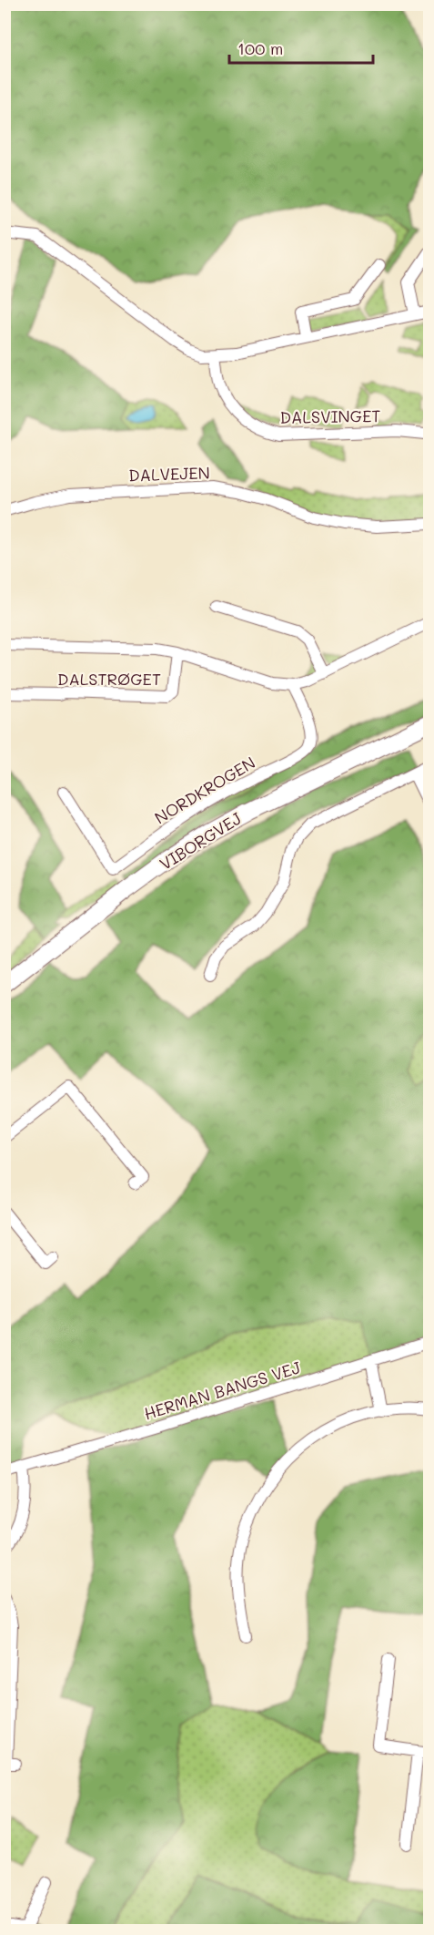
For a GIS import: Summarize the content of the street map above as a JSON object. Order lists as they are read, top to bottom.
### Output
{
  "streets": {
    "main road": ["VIBORGVEJ"],
    "street": [
      "DALSVINGET",
      "DALVEJEN",
      "DALSTRØGET",
      "NORDKROGEN",
      "HERMAN BANGS VEJ"
    ]
  },
  "crossings": [
    ["DALSTRØGET", "NORDKROGEN"]
  ],
  "scale_bar": "100 m"
}
